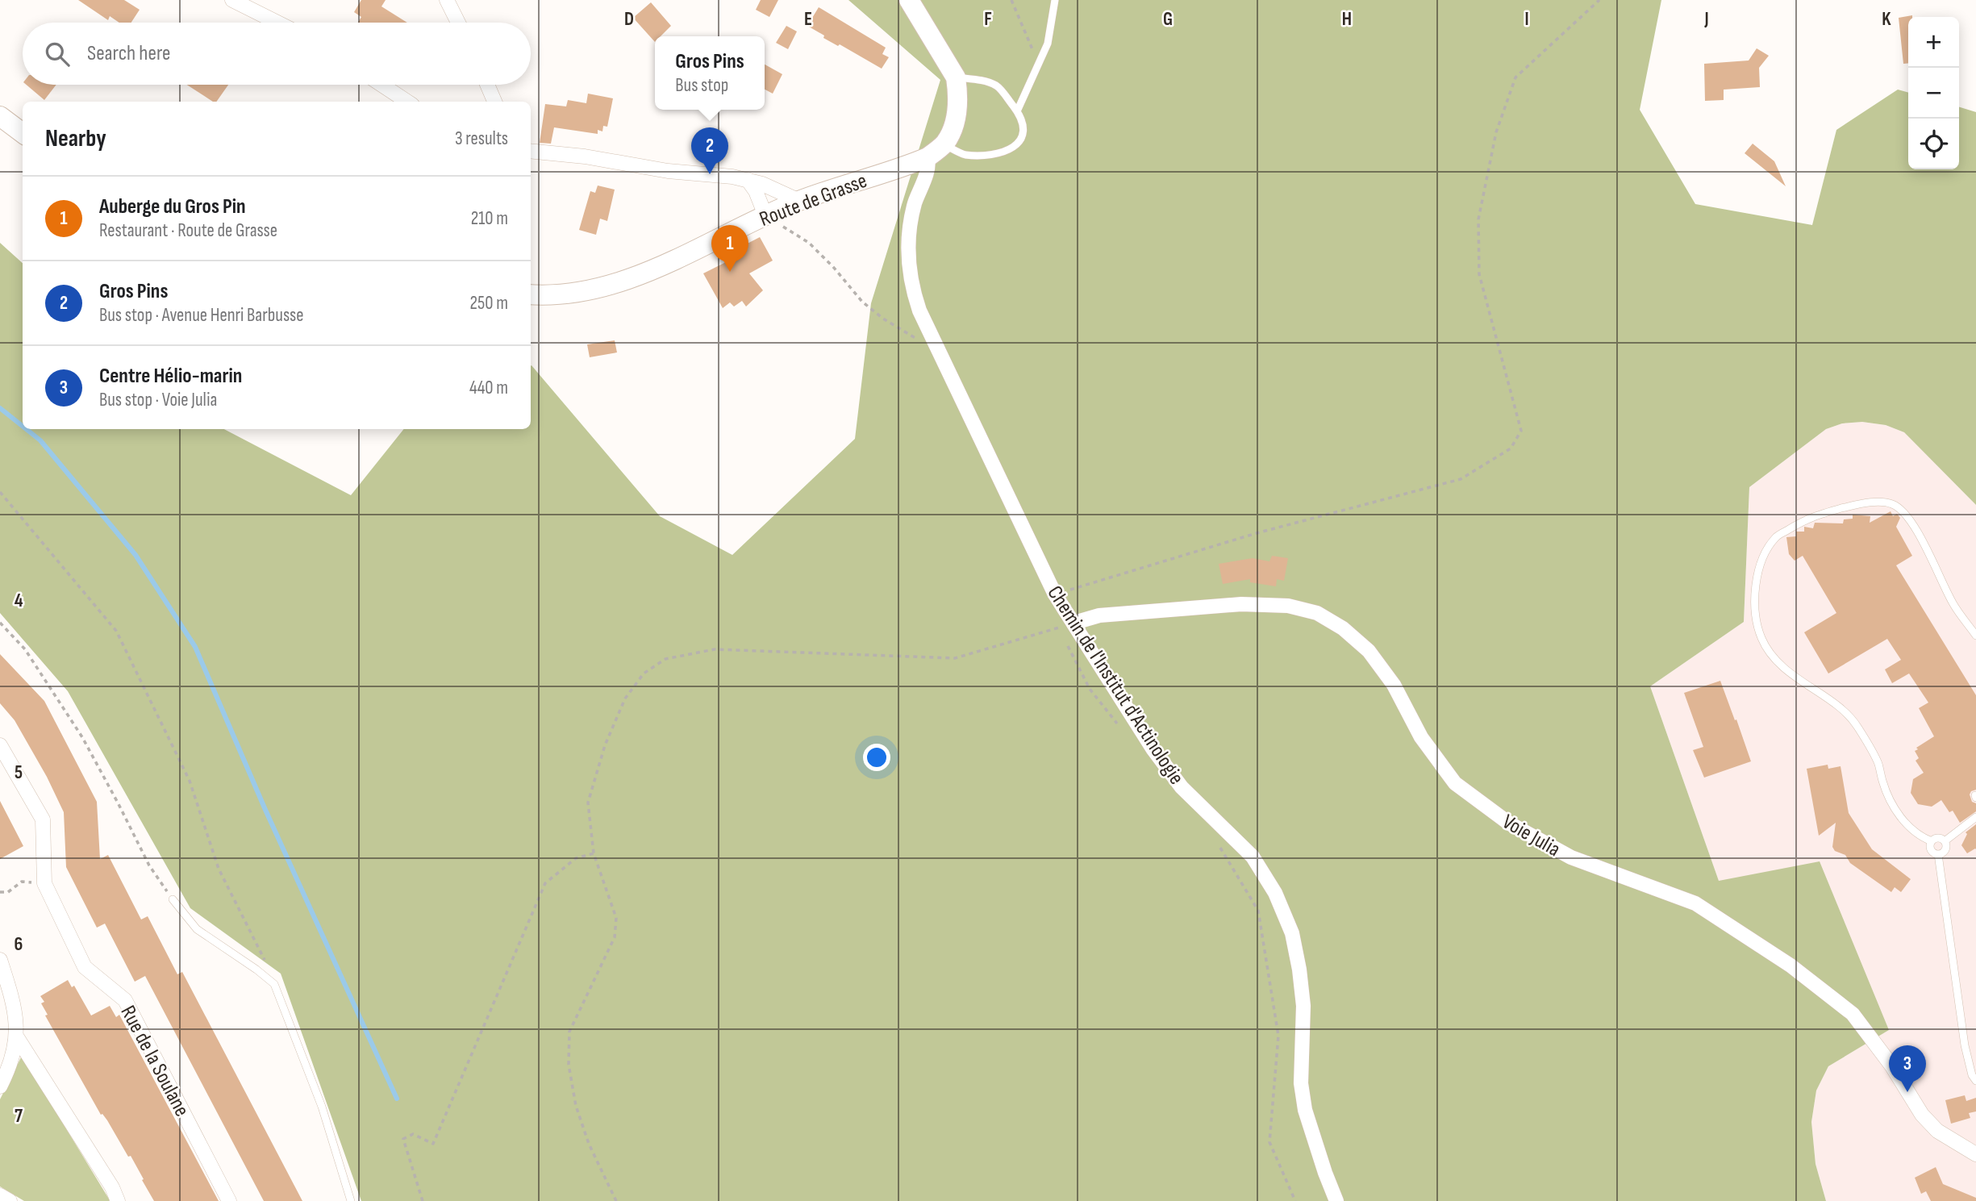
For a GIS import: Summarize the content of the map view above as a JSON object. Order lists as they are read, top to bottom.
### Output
{
  "streets": {
    "main road": ["Route de Grasse"],
    "street": ["Chemin de l'Institut d'Actinologie", "Voie Julia", "Rue de la Soulane"]
  },
  "crossings": [
    ["Route de Grasse", "Chemin de l'Institut d'Actinologie"],
    ["Chemin de l'Institut d'Actinologie", "Voie Julia"]
  ],
  "page": {
    "map_buttons": ["+", "−"],
    "search": "Search here",
    "popup": ["Gros Pins", "Bus stop"],
    "heading": ["Nearby", "3 results"],
    "pins": ["2", "1", "3"],
    "list": [
      {
        "mark": "1",
        "name": "Auberge du Gros Pin",
        "note": "Restaurant · Route de Grasse",
        "value": "210 m"
      },
      {
        "mark": "2",
        "name": "Gros Pins",
        "note": "Bus stop · Avenue Henri Barbusse",
        "value": "250 m"
      },
      {
        "mark": "3",
        "name": "Centre Hélio-marin",
        "note": "Bus stop · Voie Julia",
        "value": "440 m"
      }
    ]
  },
  "grid": {
    "columns": [
      "D",
      "E",
      "F",
      "G",
      "H",
      "I",
      "J",
      "K"
    ],
    "rows": [
      "4",
      "5",
      "6",
      "7"
    ]
  }
}
